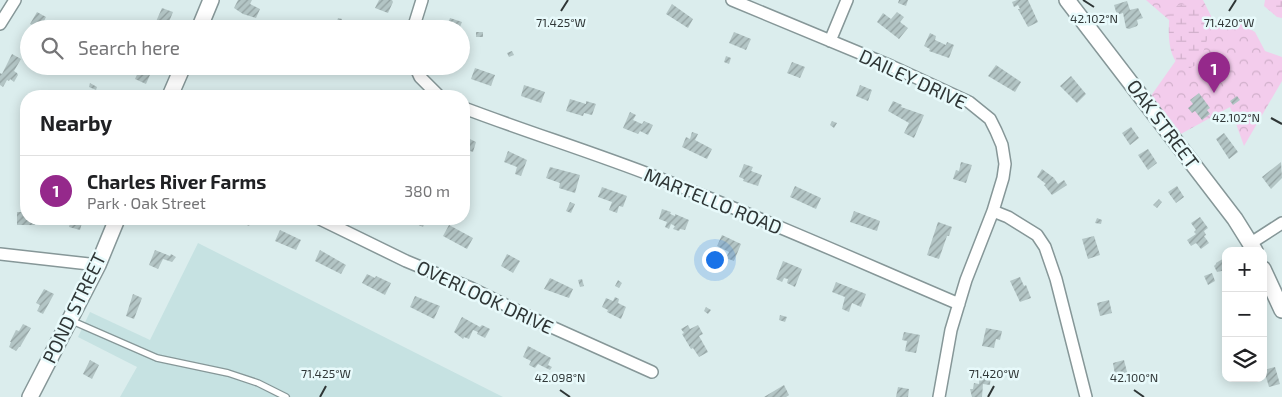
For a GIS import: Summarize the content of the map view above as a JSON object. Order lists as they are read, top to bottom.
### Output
{
  "streets": {
    "main road": ["OAK STREET", "POND STREET"],
    "street": ["DAILEY DRIVE", "MARTELLO ROAD", "OVERLOOK DRIVE"]
  },
  "crossings": [
    ["DAILEY DRIVE", "MARTELLO ROAD"]
  ],
  "page": {
    "search": "Search here",
    "pins": "1",
    "heading": "Nearby",
    "list": [
      {
        "mark": "1",
        "name": "Charles River Farms",
        "note": "Park · Oak Street",
        "value": "380 m"
      }
    ],
    "map_buttons": ["+", "−"]
  },
  "coordinates": [
    "42.102°N",
    "71.425°W",
    "71.420°W",
    "42.098°N",
    "42.100°N"
  ]
}
